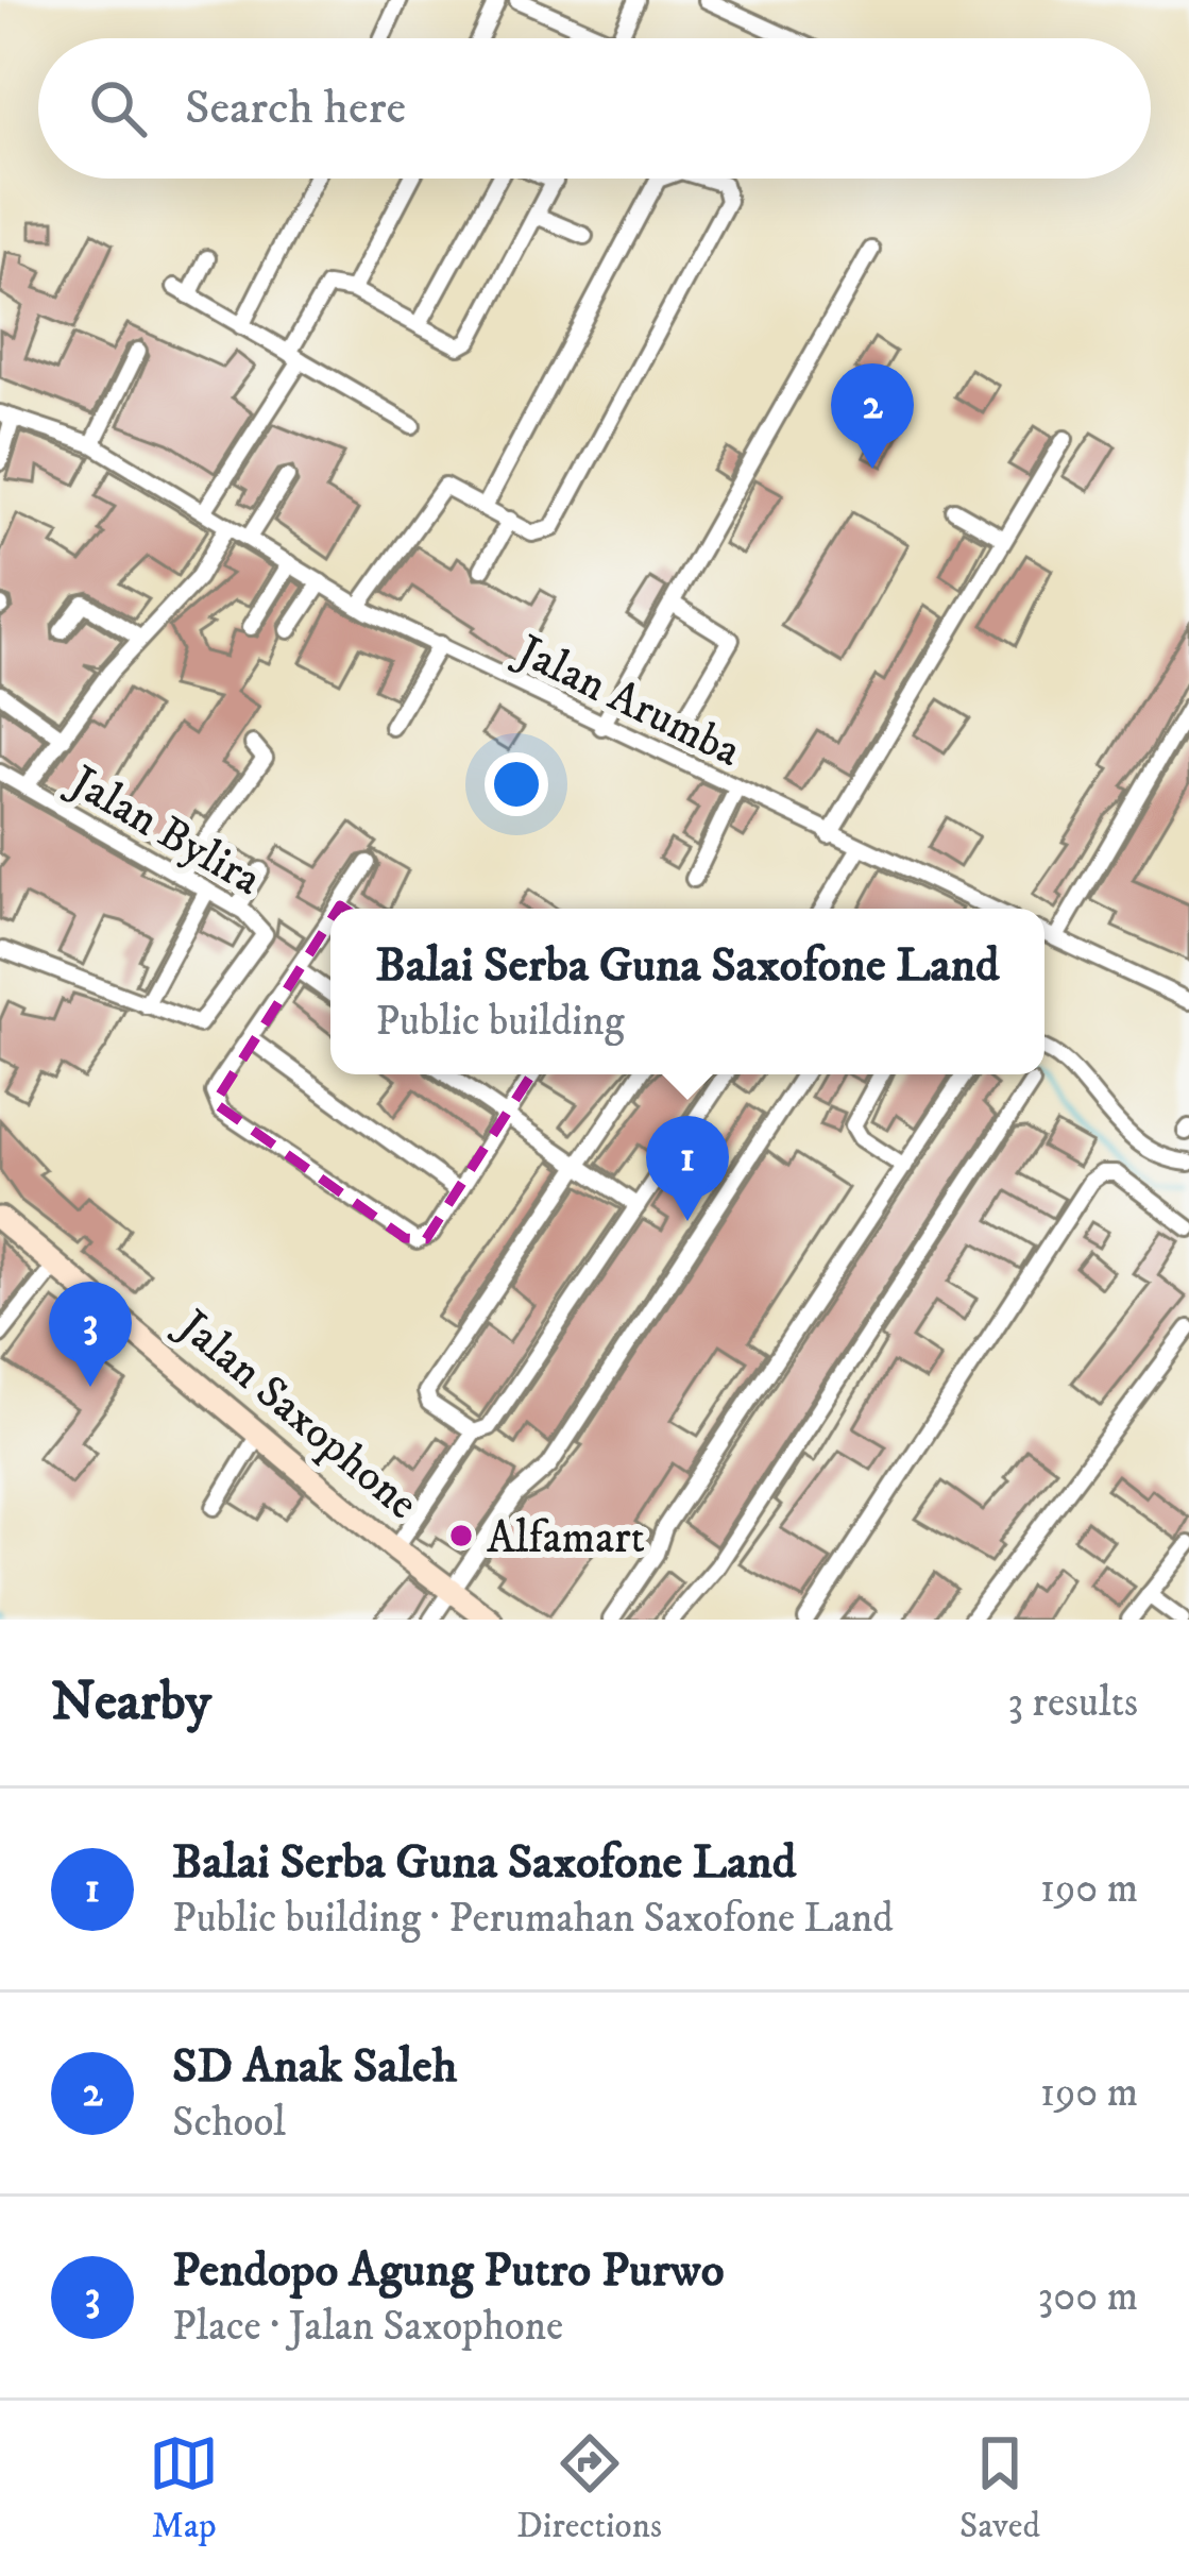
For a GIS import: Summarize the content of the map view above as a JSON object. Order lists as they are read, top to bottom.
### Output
{
  "streets": {
    "main road": ["Jalan Saxophone"],
    "street": ["Jalan Arumba", "Jalan Bylira"]
  },
  "places": ["Alfamart"],
  "page": {
    "search": "Search here",
    "pins": ["2", "1", "3"],
    "popup": ["Balai Serba Guna Saxofone Land", "Public building"],
    "heading": ["Nearby", "3 results"],
    "list": [
      {
        "mark": "1",
        "name": "Balai Serba Guna Saxofone Land",
        "note": "Public building · Perumahan Saxofone Land",
        "value": "190 m"
      },
      {
        "mark": "2",
        "name": "SD Anak Saleh",
        "note": "School",
        "value": "190 m"
      },
      {
        "mark": "3",
        "name": "Pendopo Agung Putro Purwo",
        "note": "Place · Jalan Saxophone",
        "value": "300 m"
      }
    ],
    "nav": ["Map", "Directions", "Saved"]
  }
}
